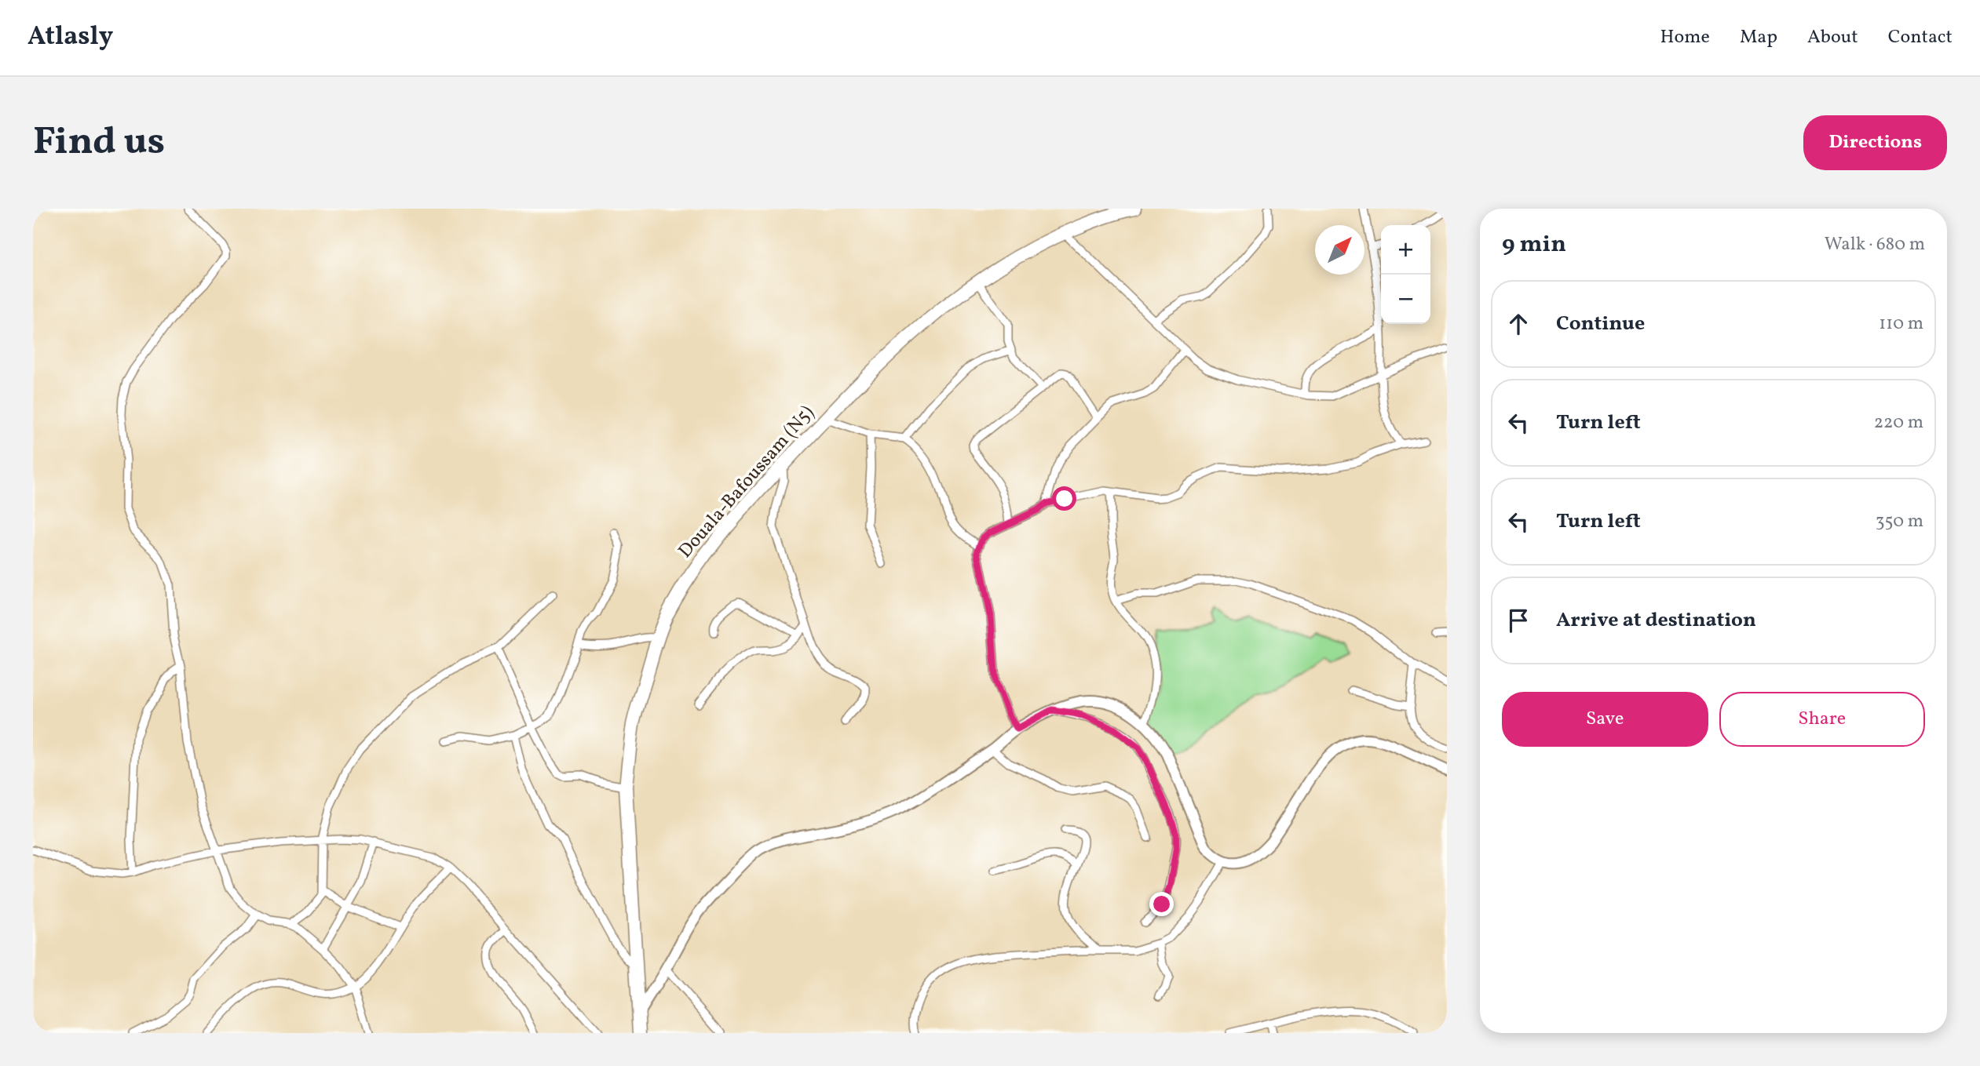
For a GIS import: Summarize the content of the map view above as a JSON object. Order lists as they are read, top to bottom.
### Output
{
  "streets": {
    "highway": ["Douala-Bafoussam (N5)"]
  },
  "north": "top right",
  "page": {
    "header": "Atlasly",
    "nav": [
      "Home",
      "Map",
      "About",
      "Contact"
    ],
    "buttons": [
      "Directions",
      ["Save", "Share"]
    ],
    "title": "Find us",
    "heading": ["9 min", "Walk · 680 m"],
    "map_buttons": ["+", "−"],
    "list": [
      ["Continue", "110 m"],
      ["Turn left", "220 m"],
      ["Turn left", "350 m"],
      "Arrive at destination"
    ]
  }
}
